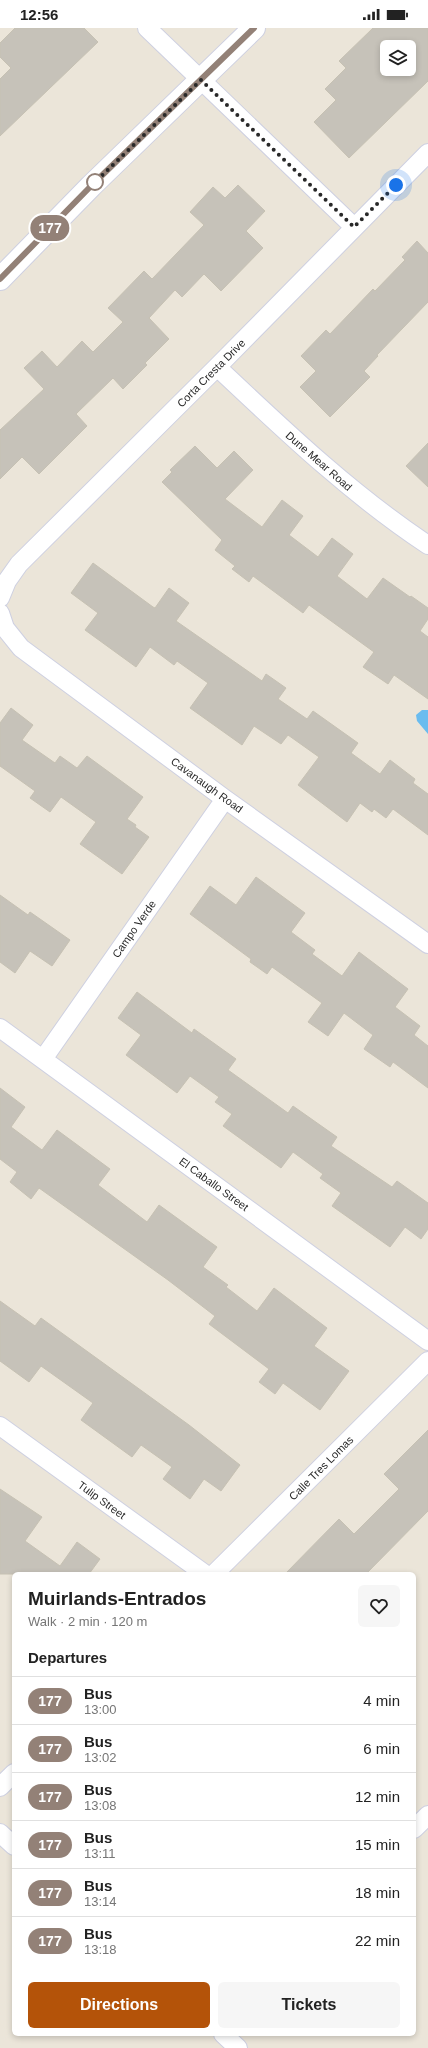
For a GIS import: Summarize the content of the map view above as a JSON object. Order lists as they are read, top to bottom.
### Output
{
  "streets": {
    "street": [
      "Corta Cresta Drive",
      "Dune Mear Road",
      "Cavanaugh Road",
      "Campo Verde",
      "El Caballo Street",
      "Calle Tres Lomas",
      "Tulip Street"
    ]
  },
  "crossings": [
    ["Corta Cresta Drive", "Dune Mear Road"],
    ["Cavanaugh Road", "Campo Verde"],
    ["Campo Verde", "El Caballo Street"]
  ],
  "lines": ["bus line 177"],
  "page": {
    "status": "12:56",
    "on_map": "177",
    "heading": [
      ["Muirlands-Entrados", "Walk · 2 min · 120 m"],
      "Departures"
    ],
    "list": [
      {
        "mark": "177",
        "name": "Bus",
        "note": "13:00",
        "value": "4 min"
      },
      {
        "mark": "177",
        "name": "Bus",
        "note": "13:02",
        "value": "6 min"
      },
      {
        "mark": "177",
        "name": "Bus",
        "note": "13:08",
        "value": "12 min"
      },
      {
        "mark": "177",
        "name": "Bus",
        "note": "13:11",
        "value": "15 min"
      },
      {
        "mark": "177",
        "name": "Bus",
        "note": "13:14",
        "value": "18 min"
      },
      {
        "mark": "177",
        "name": "Bus",
        "note": "13:18",
        "value": "22 min"
      }
    ],
    "buttons": ["Directions", "Tickets"]
  }
}
